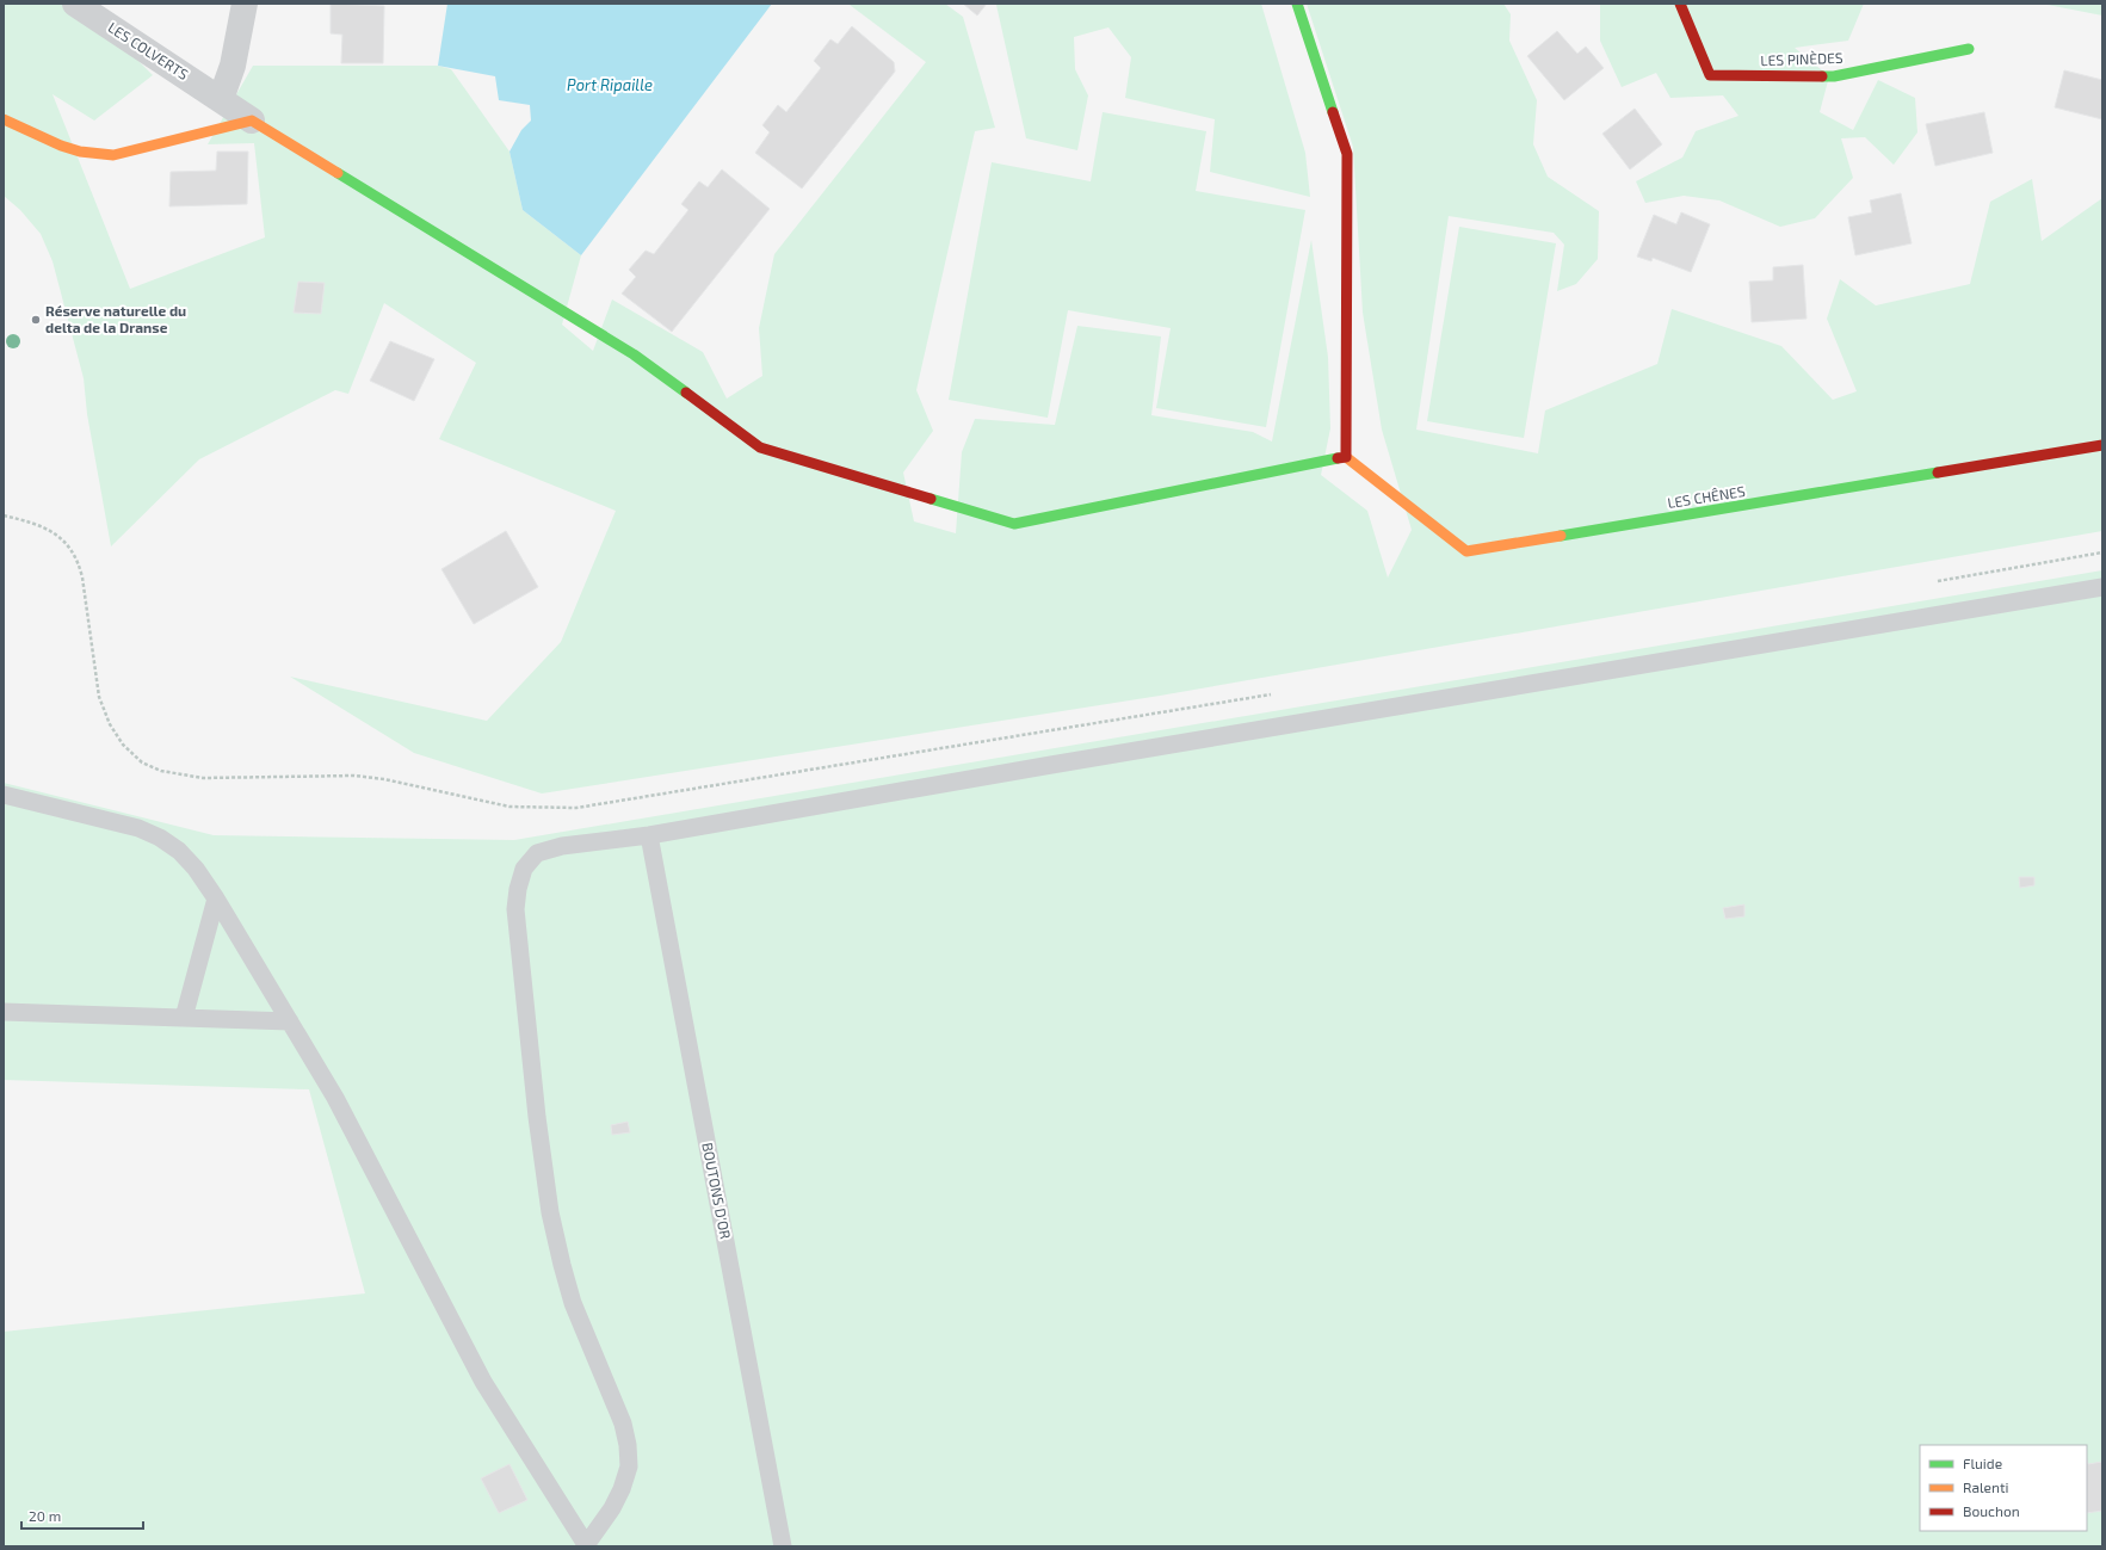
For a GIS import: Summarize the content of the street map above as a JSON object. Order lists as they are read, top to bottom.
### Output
{
  "streets": {
    "street": ["LES COLVERTS", "LES PINÈDES", "LES CHÊNES"],
    "lane": ["BOUTONS D'OR"]
  },
  "water": ["Port Ripaille"],
  "places": ["Réserve naturelle du delta de la Dranse"],
  "legend": ["Fluide", "Ralenti", "Bouchon"],
  "scale_bar": "20 m"
}
